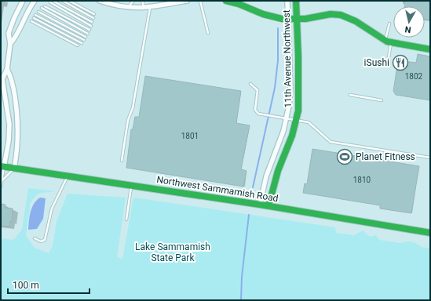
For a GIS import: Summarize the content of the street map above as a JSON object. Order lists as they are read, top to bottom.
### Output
{
  "streets": {
    "main road": ["11th Avenue Northwest", "Northwest Sammamish Road"]
  },
  "crossings": [
    ["11th Avenue Northwest", "Northwest Sammamish Road"]
  ],
  "parks": ["Lake Sammamish State Park"],
  "places": {
    "restaurant": ["iSushi"],
    "sports": ["Planet Fitness"]
  },
  "house_numbers": ["1802", "1801", "1810"],
  "scale_bar": "100 m",
  "north": "bottom"
}
